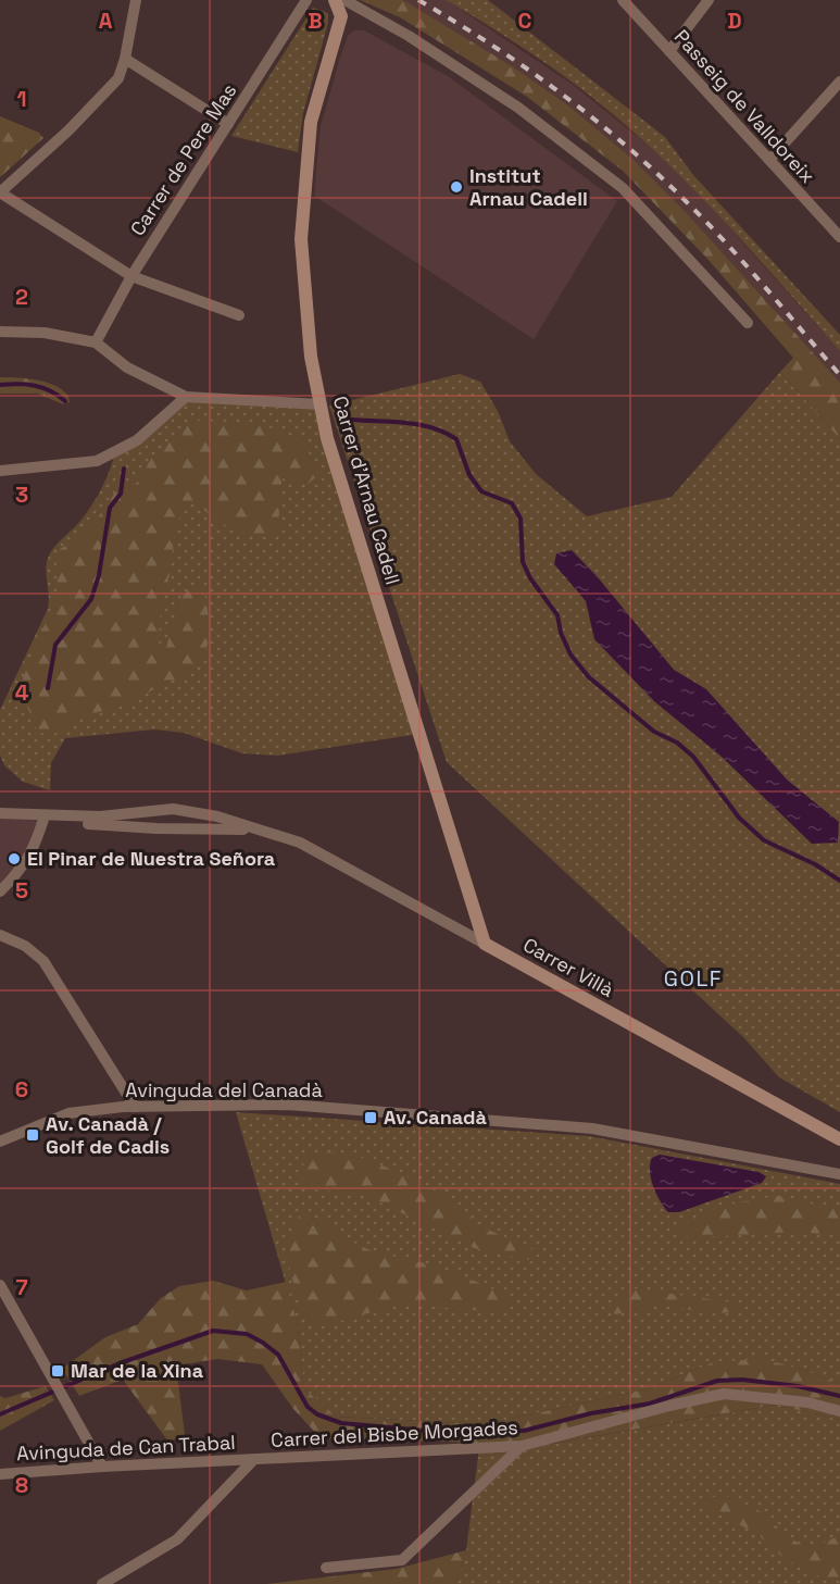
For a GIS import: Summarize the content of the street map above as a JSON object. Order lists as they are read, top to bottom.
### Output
{
  "streets": {
    "street": [
      "Passeig de Valldoreix",
      "Carrer de Pere Mas",
      "Carrer d'Arnau Cadell",
      "Carrer Villà",
      "Avinguda del Canadà",
      "Carrer del Bisbe Morgades",
      "Avinguda de Can Trabal"
    ]
  },
  "crossings": [
    ["Carrer d'Arnau Cadell", "Carrer Villà"],
    ["Carrer del Bisbe Morgades", "Avinguda de Can Trabal"]
  ],
  "districts": ["GOLF"],
  "places": {
    "other": ["Institut Arnau Cadell", "El Pinar de Nuestra Señora"],
    "transit": ["Av. Canadà", "Av. Canadà / Golf de Cadis", "Mar de la Xina"]
  },
  "grid": {
    "columns": [
      "A",
      "B",
      "C",
      "D"
    ],
    "rows": [
      "1",
      "2",
      "3",
      "4",
      "5",
      "6",
      "7",
      "8"
    ]
  }
}
